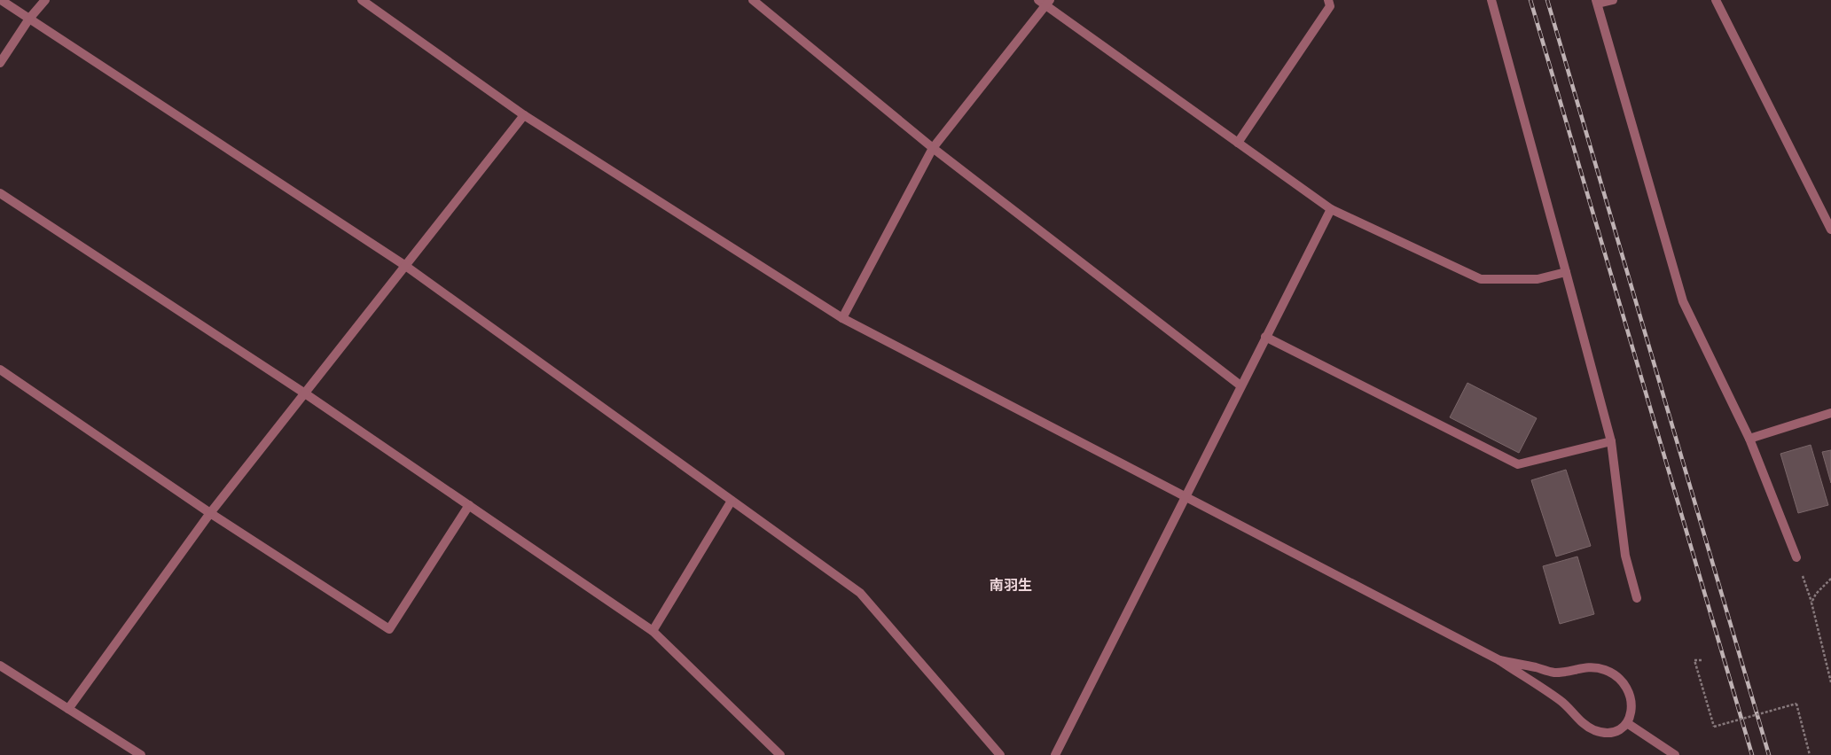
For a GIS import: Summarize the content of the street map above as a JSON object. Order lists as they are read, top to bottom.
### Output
{
  "districts": ["南羽生"]
}
